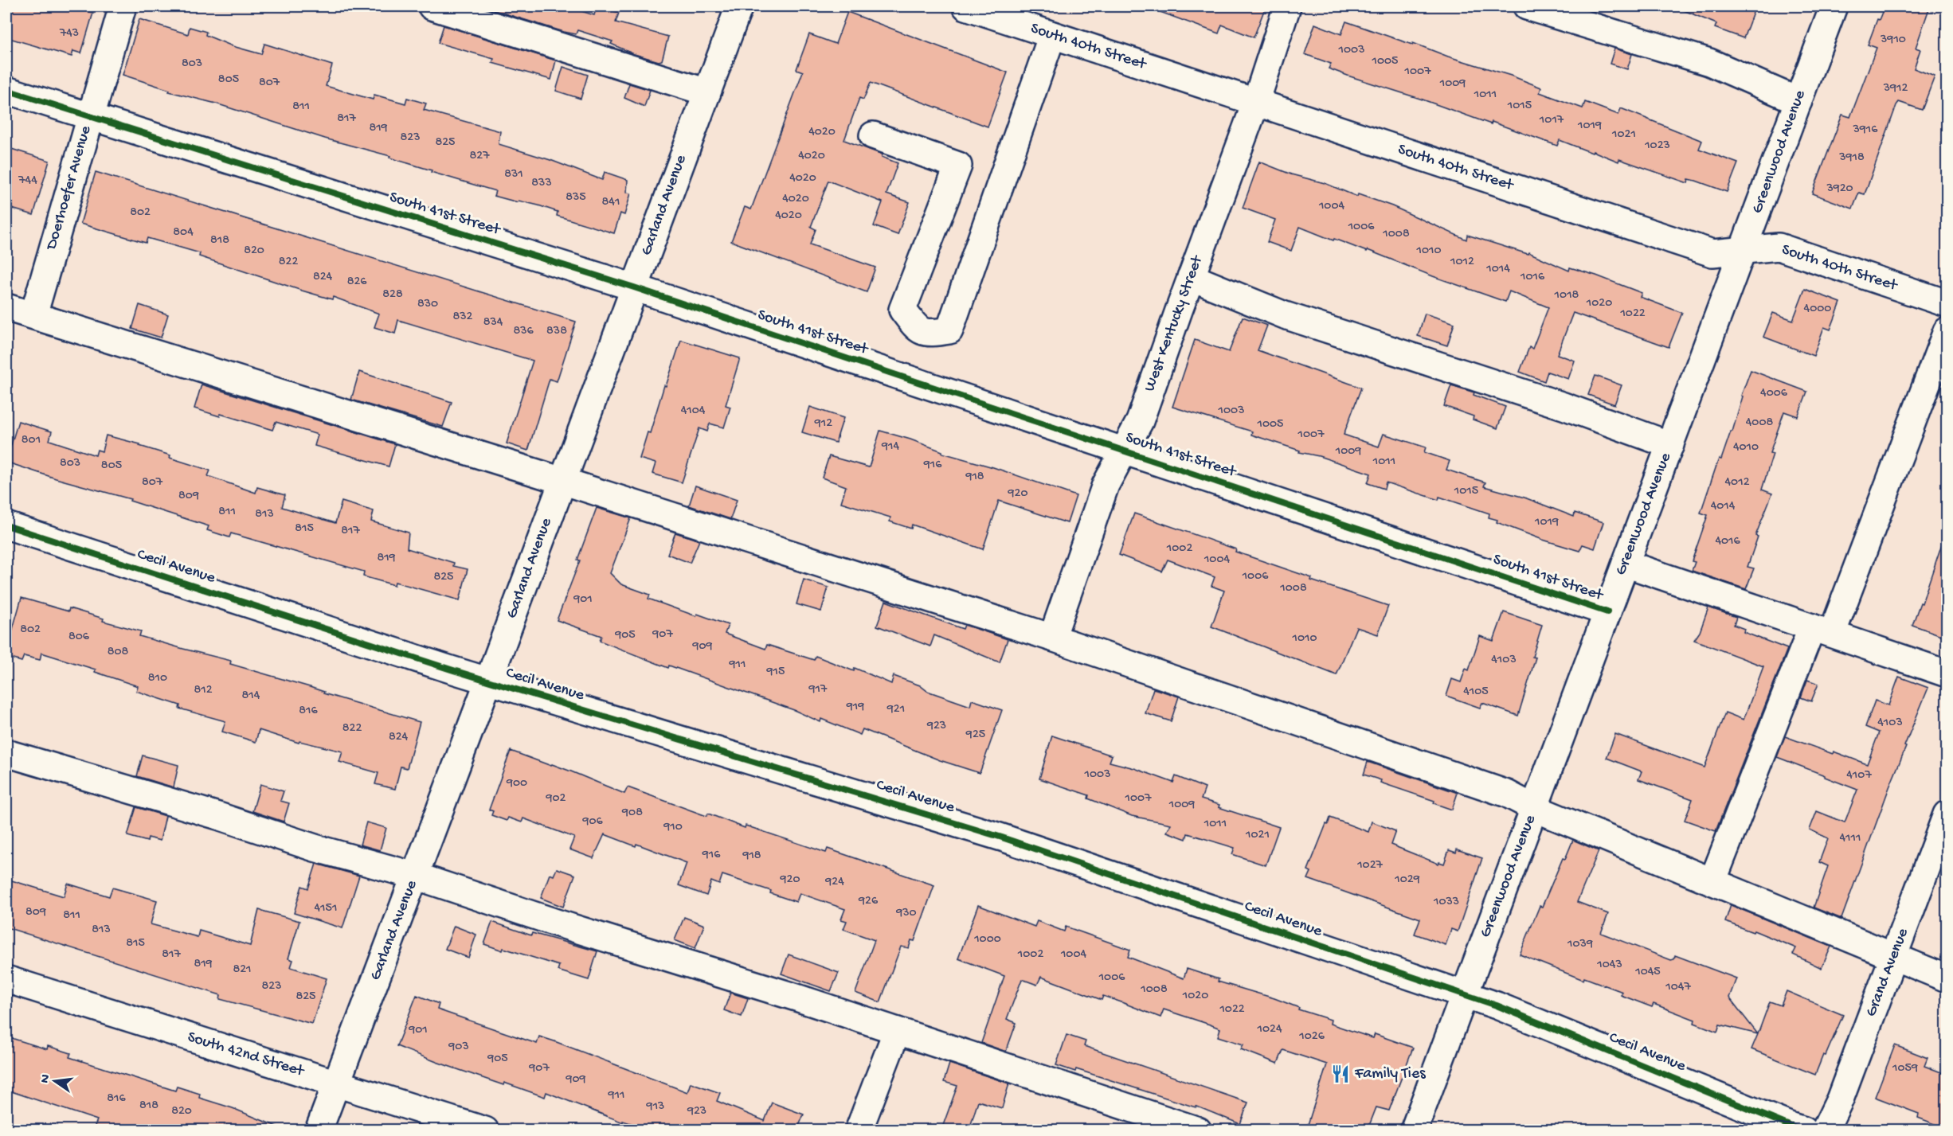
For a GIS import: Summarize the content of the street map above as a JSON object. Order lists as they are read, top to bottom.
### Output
{
  "streets": {
    "street": [
      "South 40th Street",
      "Greenwood Avenue",
      "Doerhoefer Avenue",
      "Garland Avenue",
      "South 41st Street",
      "West Kentucky Street",
      "Cecil Avenue",
      "Grand Avenue",
      "South 42nd Street"
    ]
  },
  "crossings": [
    ["South 40th Street", "Greenwood Avenue"],
    ["South 40th Street", "West Kentucky Street"],
    ["Greenwood Avenue", "South 41st Street"],
    ["Greenwood Avenue", "Cecil Avenue"],
    ["Doerhoefer Avenue", "South 41st Street"],
    ["Garland Avenue", "South 41st Street"],
    ["Garland Avenue", "Cecil Avenue"],
    ["Garland Avenue", "South 42nd Street"],
    ["South 41st Street", "West Kentucky Street"]
  ],
  "places": {
    "restaurant": ["Family Ties"]
  },
  "house_numbers": [
    "743",
    "3910",
    "1003",
    "1005",
    "803",
    "1007",
    "805",
    "807",
    "1009",
    "3912",
    "1011",
    "1015",
    "811",
    "817",
    "1017",
    "1019",
    "819",
    "3916",
    "4020",
    "1021",
    "823",
    "825",
    "1023",
    "827",
    "4020",
    "3918",
    "831",
    "4020",
    "744",
    "833",
    "3920",
    "835",
    "4020",
    "841",
    "1004",
    "802",
    "4020",
    "1006",
    "804",
    "1008",
    "818",
    "820",
    "1010",
    "822",
    "1012",
    "1014",
    "824",
    "1016",
    "826",
    "828",
    "1018",
    "1020",
    "830",
    "4000",
    "1022",
    "832",
    "834",
    "836",
    "838",
    "4006",
    "4104",
    "1003",
    "4008",
    "912",
    "1005",
    "1007",
    "801",
    "914",
    "4010",
    "1009",
    "1011",
    "803",
    "916",
    "805",
    "918",
    "807",
    "4012",
    "1015",
    "920",
    "809",
    "4014",
    "811",
    "813",
    "1019",
    "815",
    "817",
    "4016",
    "1002",
    "819",
    "1004",
    "1006",
    "825",
    "1008",
    "901",
    "802",
    "907",
    "905",
    "806",
    "1010",
    "909",
    "808",
    "4103",
    "911",
    "915",
    "810",
    "917",
    "812",
    "4105",
    "814",
    "919",
    "921",
    "816",
    "4103",
    "923",
    "822",
    "925",
    "824",
    "1003",
    "4107",
    "900",
    "902",
    "1007",
    "1009",
    "908",
    "906",
    "1011",
    "910",
    "1021",
    "4111",
    "916",
    "918",
    "1027",
    "920",
    "1029",
    "924",
    "926",
    "1033",
    "4151",
    "809",
    "930",
    "811",
    "813",
    "1000",
    "815",
    "1039",
    "817",
    "1002",
    "1004",
    "819",
    "1043",
    "821",
    "1045",
    "1006",
    "823",
    "1047",
    "1008",
    "1020",
    "825",
    "1022",
    "1024",
    "901",
    "1026",
    "903",
    "905",
    "907",
    "1059",
    "909",
    "911",
    "816",
    "818",
    "913",
    "820",
    "923"
  ],
  "north": "left"
}
